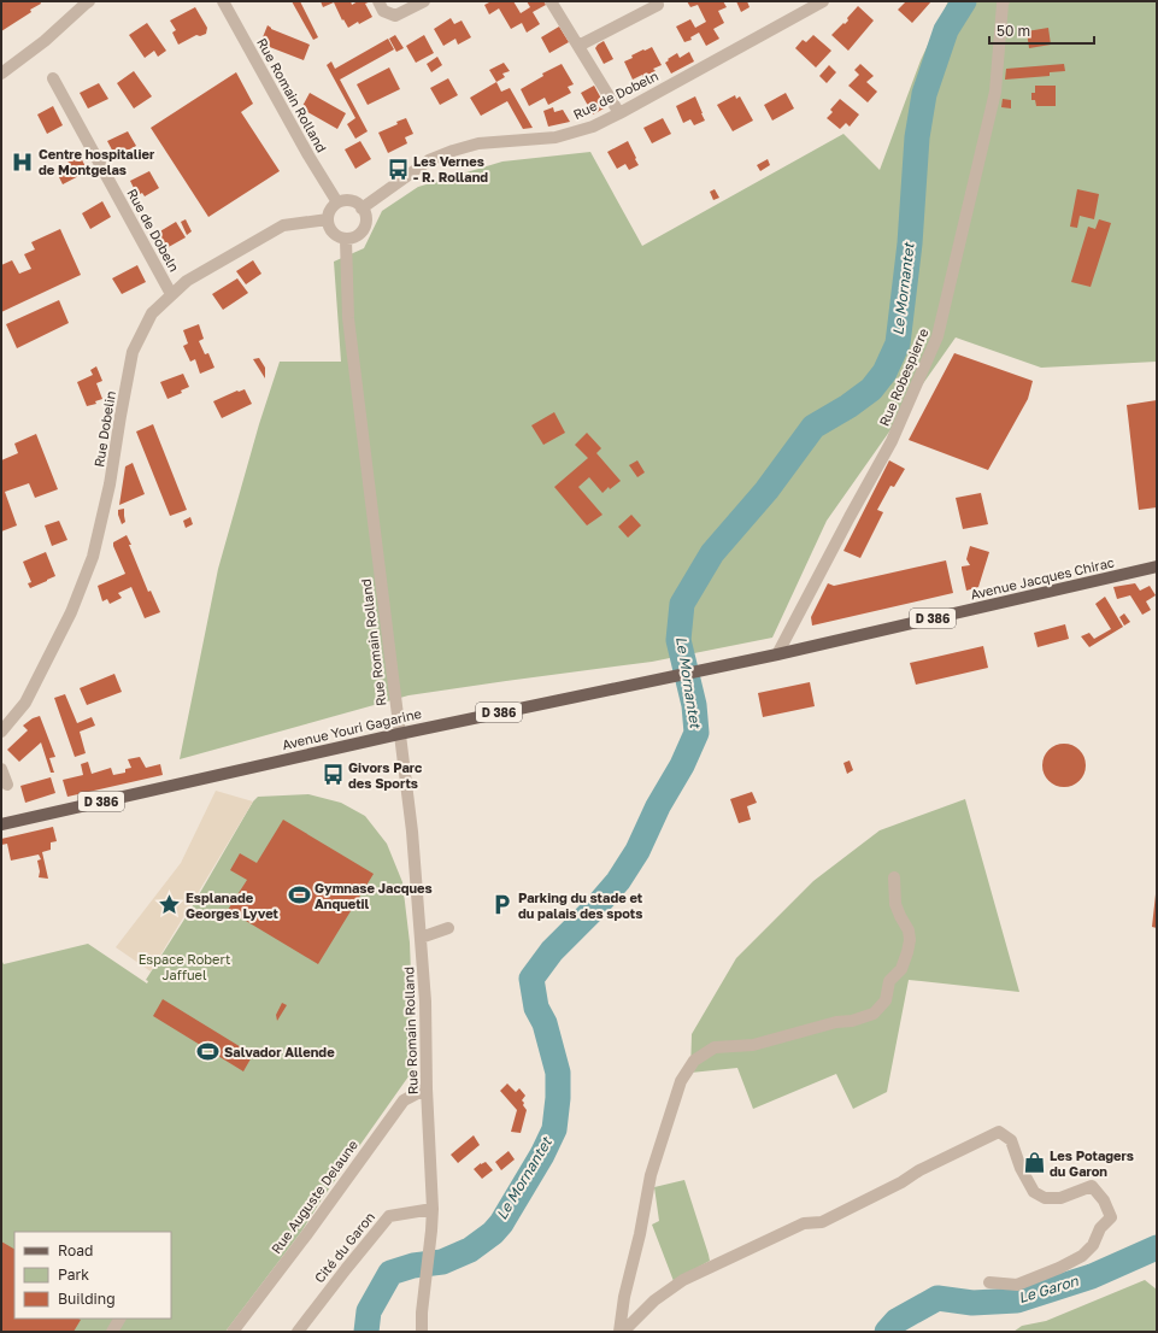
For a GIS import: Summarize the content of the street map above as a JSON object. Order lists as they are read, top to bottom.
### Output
{
  "streets": {
    "main road": ["Avenue Jacques Chirac", "D 386", "Avenue Youri Gagarine"],
    "street": [
      "Rue Romain Rolland",
      "Rue de Dobeln",
      "Rue Robespierre",
      "Rue Dobelin",
      "Rue Auguste Delaune",
      "Cité du Garon"
    ]
  },
  "crossings": [
    ["Rue Romain Rolland", "Rue de Dobeln"],
    ["Rue Romain Rolland", "Rue Dobelin"],
    ["Rue Romain Rolland", "Avenue Youri Gagarine"],
    ["Rue Romain Rolland", "Rue Auguste Delaune"],
    ["Rue Romain Rolland", "Cité du Garon"],
    ["Rue de Dobeln", "Rue Dobelin"],
    ["Rue Robespierre", "Avenue Jacques Chirac"],
    ["Avenue Jacques Chirac", "Avenue Youri Gagarine"]
  ],
  "water": ["Le Mornantet", "Le Garon"],
  "parks": ["Espace Robert Jaffuel"],
  "places": {
    "hospital": ["Centre hospitalier de Montgelas"],
    "bus stop": ["Les Vernes - R. Rolland", "Givors Parc des Sports"],
    "sports": ["Gymnase Jacques Anquetil", "Salvador Allende"],
    "place": ["Esplanade Georges Lyvet"],
    "parking": ["Parking du stade et du palais des spots"],
    "shop": ["Les Potagers du Garon"]
  },
  "legend": ["Road", "Park", "Building"],
  "scale_bar": "50 m"
}
